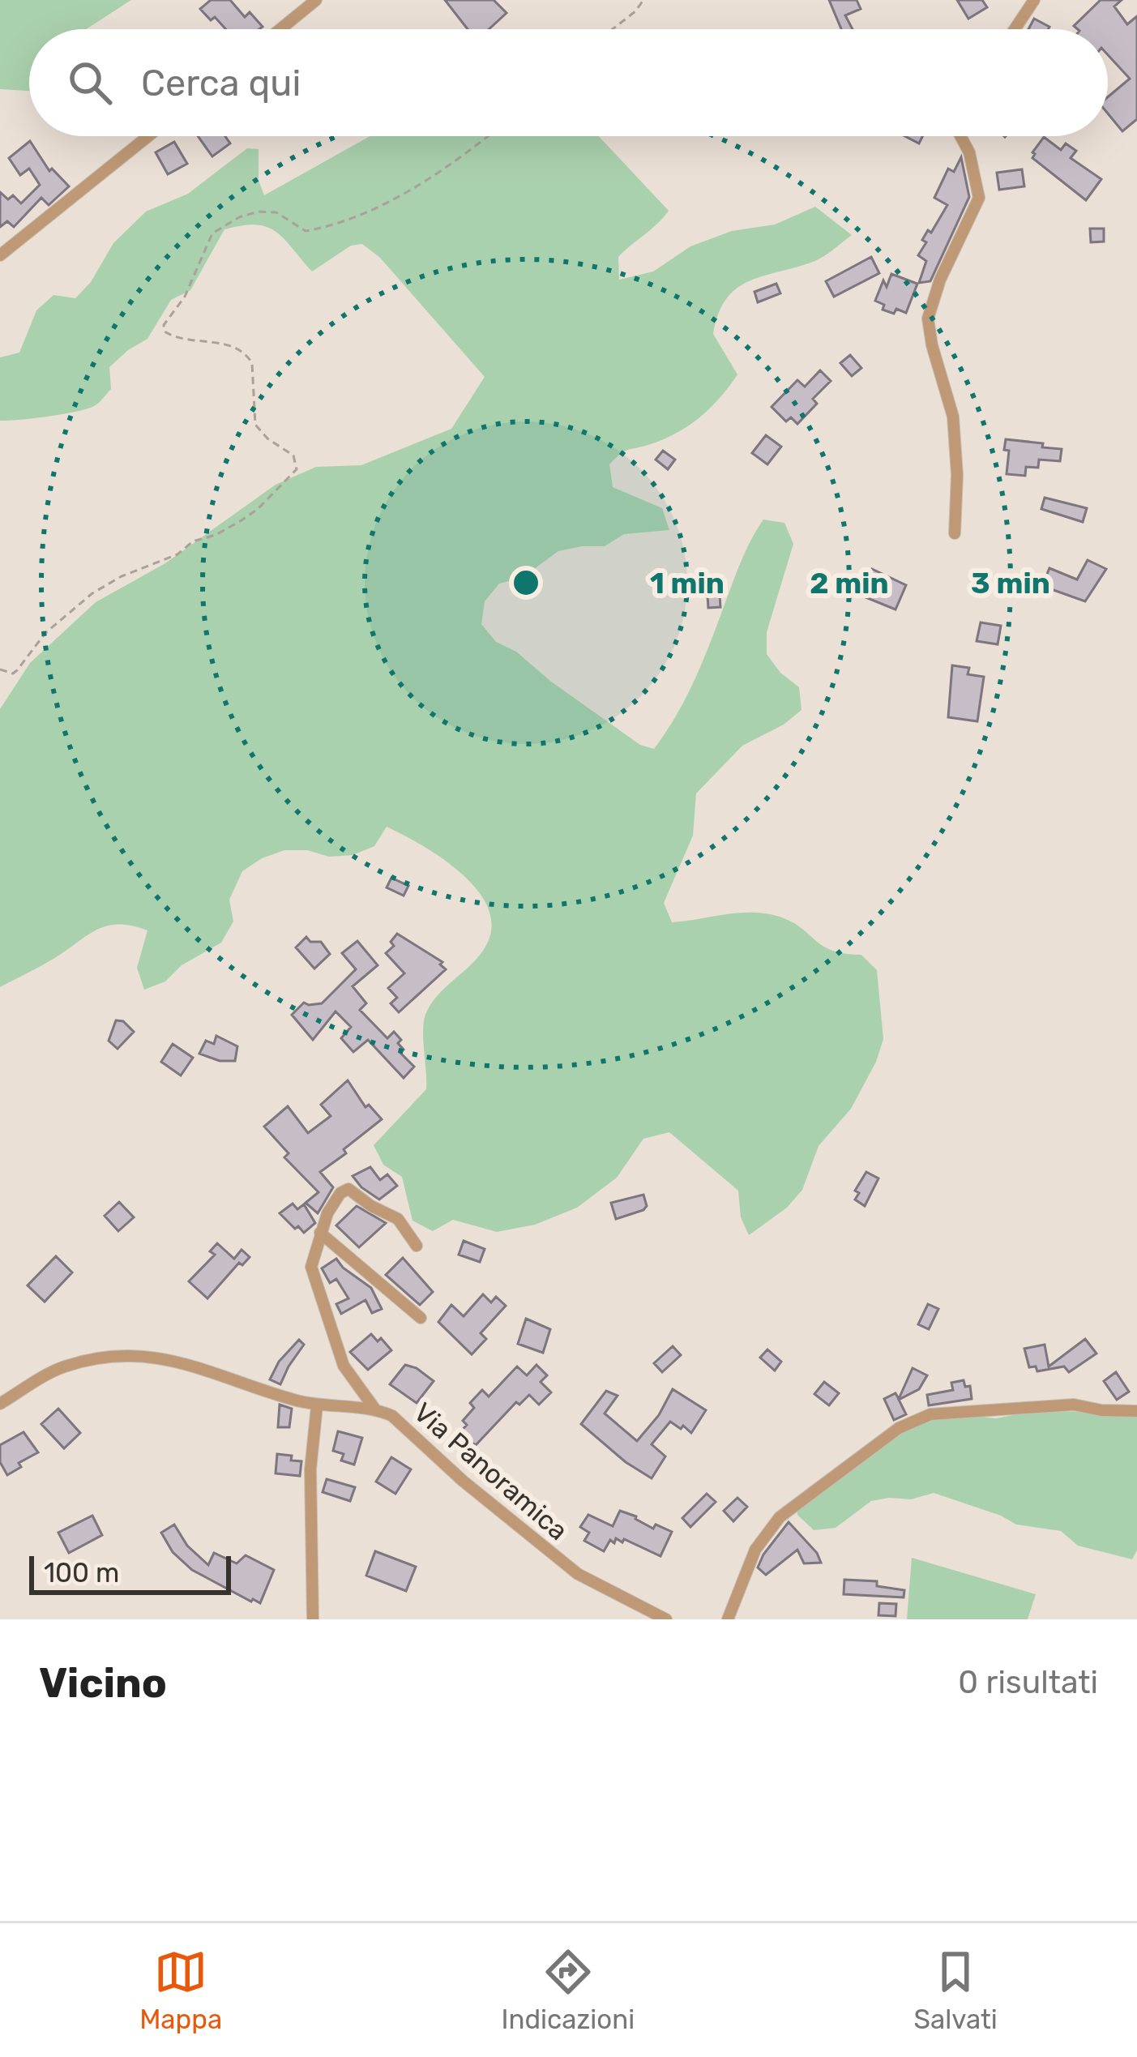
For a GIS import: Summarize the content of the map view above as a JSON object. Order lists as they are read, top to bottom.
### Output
{
  "streets": {
    "street": ["Via Panoramica"]
  },
  "scale_bar": "100 m",
  "page": {
    "search": "Cerca qui",
    "scale": "100 m",
    "heading": ["Vicino", "0 risultati"],
    "nav": ["Mappa", "Indicazioni", "Salvati"]
  },
  "rings": ["1 min", "2 min", "3 min"]
}
